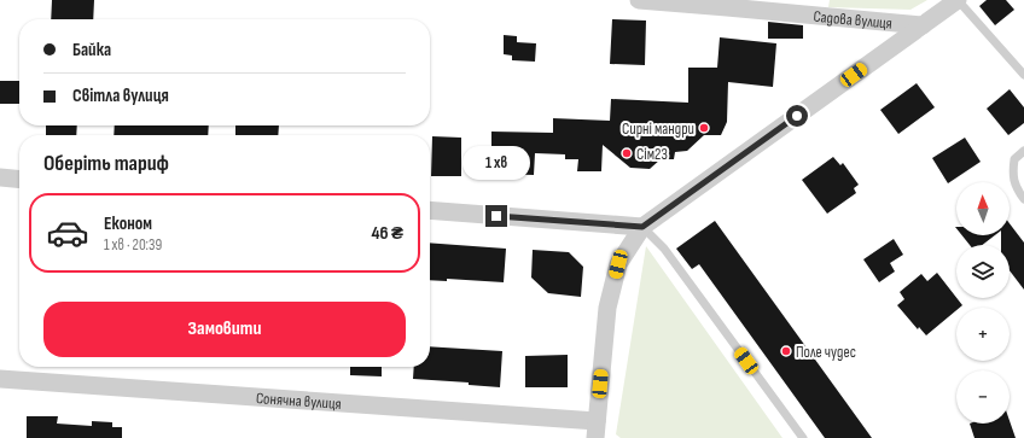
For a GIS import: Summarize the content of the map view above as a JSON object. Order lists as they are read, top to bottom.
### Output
{
  "streets": {
    "street": ["Садова вулиця", "Сонячна вулиця"]
  },
  "places": ["Сирні мандри", "Сім23", "Поле чудес"],
  "north": "top",
  "page": {
    "banner": ["Байка", "Світла вулиця"],
    "heading": "Оберіть тариф",
    "bubble": "1 хв",
    "map_buttons": ["+", "−"],
    "list": [
      {
        "name": "Економ",
        "note": "1 хв · 20:39",
        "value": "46 ₴"
      }
    ],
    "buttons": "Замовити"
  }
}
